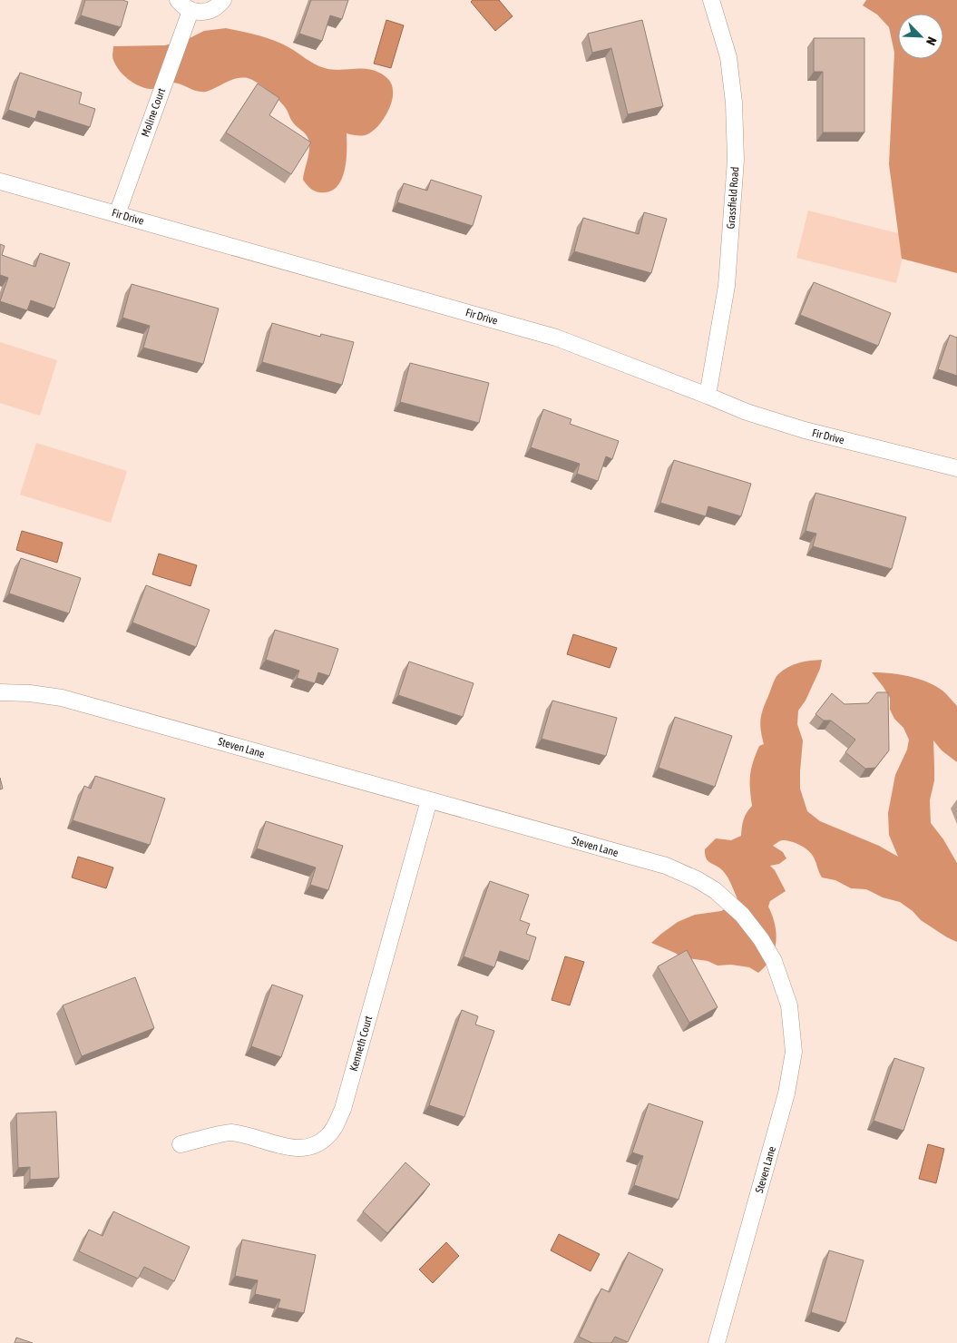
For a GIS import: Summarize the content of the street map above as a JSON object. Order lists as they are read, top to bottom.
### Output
{
  "streets": {
    "street": [
      "Moline Court",
      "Grassfield Road",
      "Fir Drive",
      "Steven Lane",
      "Kenneth Court"
    ]
  },
  "crossings": [
    ["Moline Court", "Fir Drive"],
    ["Grassfield Road", "Fir Drive"],
    ["Steven Lane", "Kenneth Court"]
  ],
  "north": "bottom right"
}
